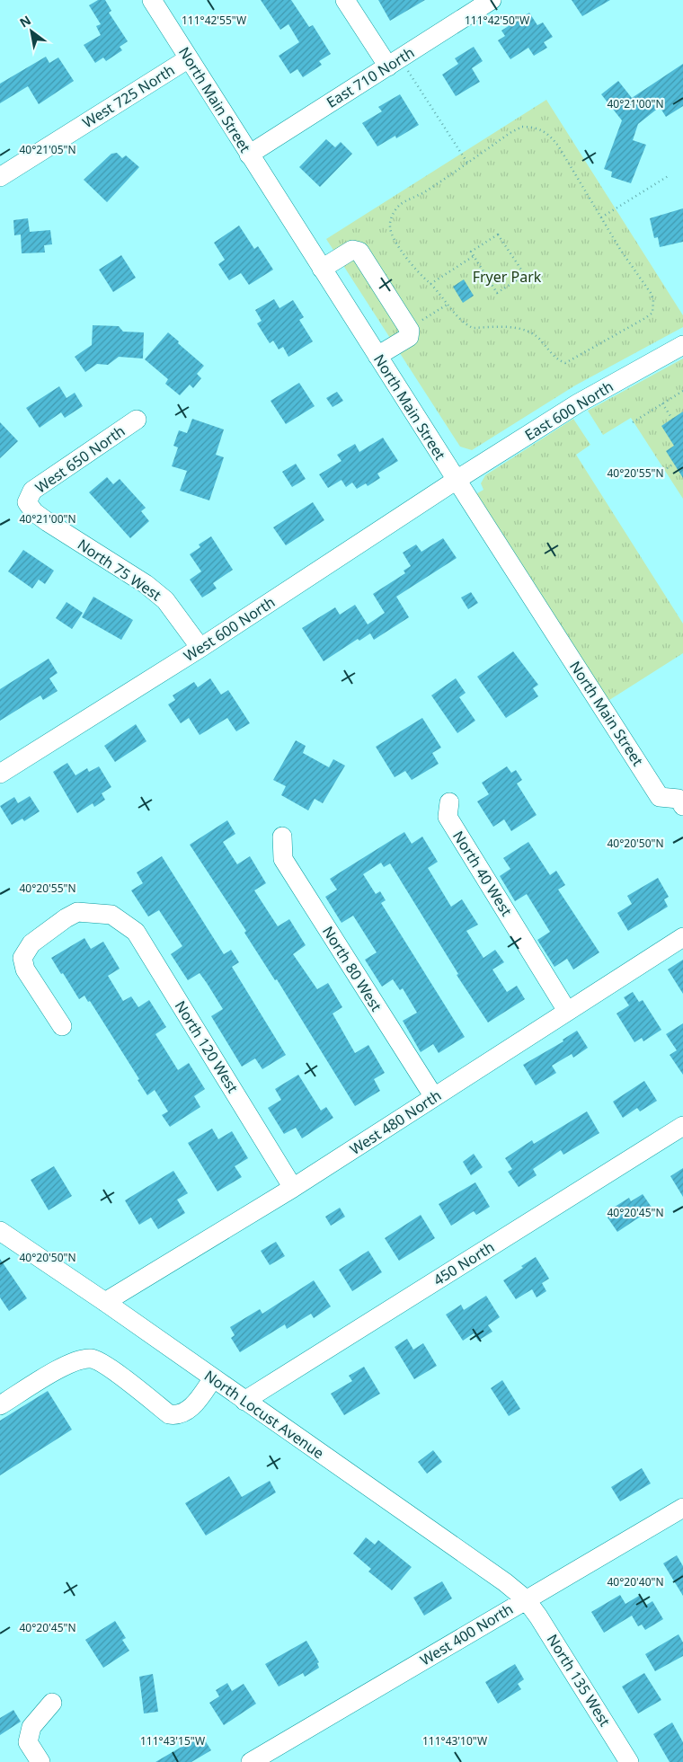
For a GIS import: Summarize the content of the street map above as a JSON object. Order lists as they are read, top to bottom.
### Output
{
  "streets": {
    "street": [
      "East 710 North",
      "West 725 North",
      "North Main Street",
      "East 600 North",
      "West 650 North",
      "North 75 West",
      "West 600 North",
      "North 40 West",
      "North 80 West",
      "North 120 West",
      "West 480 North",
      "450 North",
      "North Locust Avenue",
      "West 400 North",
      "North 135 West"
    ]
  },
  "crossings": [
    ["East 710 North", "North Main Street"],
    ["West 725 North", "North Main Street"],
    ["North Main Street", "East 600 North"],
    ["North Main Street", "West 600 North"],
    ["East 600 North", "West 600 North"],
    ["West 650 North", "North 75 West"],
    ["North 75 West", "West 600 North"],
    ["North 40 West", "West 480 North"],
    ["North 80 West", "West 480 North"],
    ["North 120 West", "West 480 North"],
    ["West 480 North", "North Locust Avenue"],
    ["450 North", "North Locust Avenue"],
    ["North Locust Avenue", "West 400 North"],
    ["North Locust Avenue", "North 135 West"],
    ["West 400 North", "North 135 West"]
  ],
  "parks": ["Fryer Park"],
  "north": "top left",
  "coordinates": [
    "111°42'55\"W",
    "111°42'50\"W",
    "40°21'00\"N",
    "40°21'05\"N",
    "40°20'55\"N",
    "40°20'50\"N",
    "40°20'45\"N",
    "40°20'40\"N",
    "111°43'15\"W",
    "111°43'10\"W"
  ]
}
